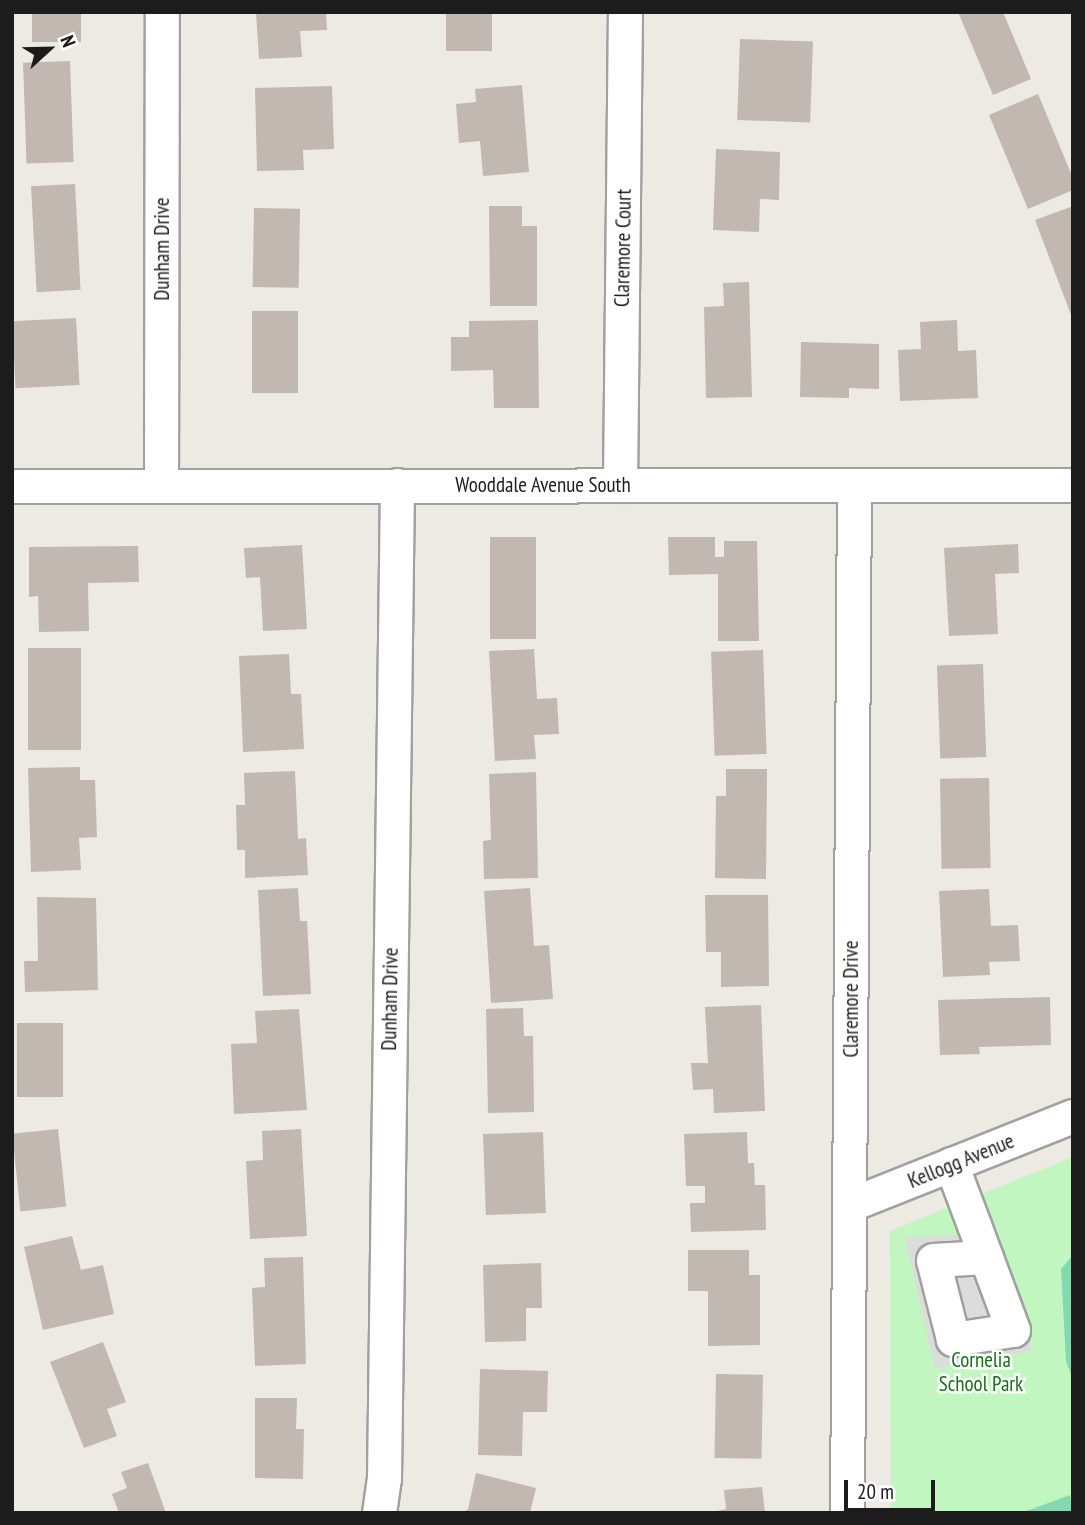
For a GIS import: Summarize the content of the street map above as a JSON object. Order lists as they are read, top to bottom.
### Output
{
  "streets": {
    "street": [
      "Claremore Court",
      "Dunham Drive",
      "Wooddale Avenue South",
      "Claremore Drive",
      "Kellogg Avenue"
    ]
  },
  "crossings": [
    ["Claremore Court", "Wooddale Avenue South"],
    ["Dunham Drive", "Wooddale Avenue South"],
    ["Wooddale Avenue South", "Claremore Drive"],
    ["Claremore Drive", "Kellogg Avenue"]
  ],
  "parks": ["Cornelia School Park"],
  "scale_bar": "20 m",
  "north": "right"
}
